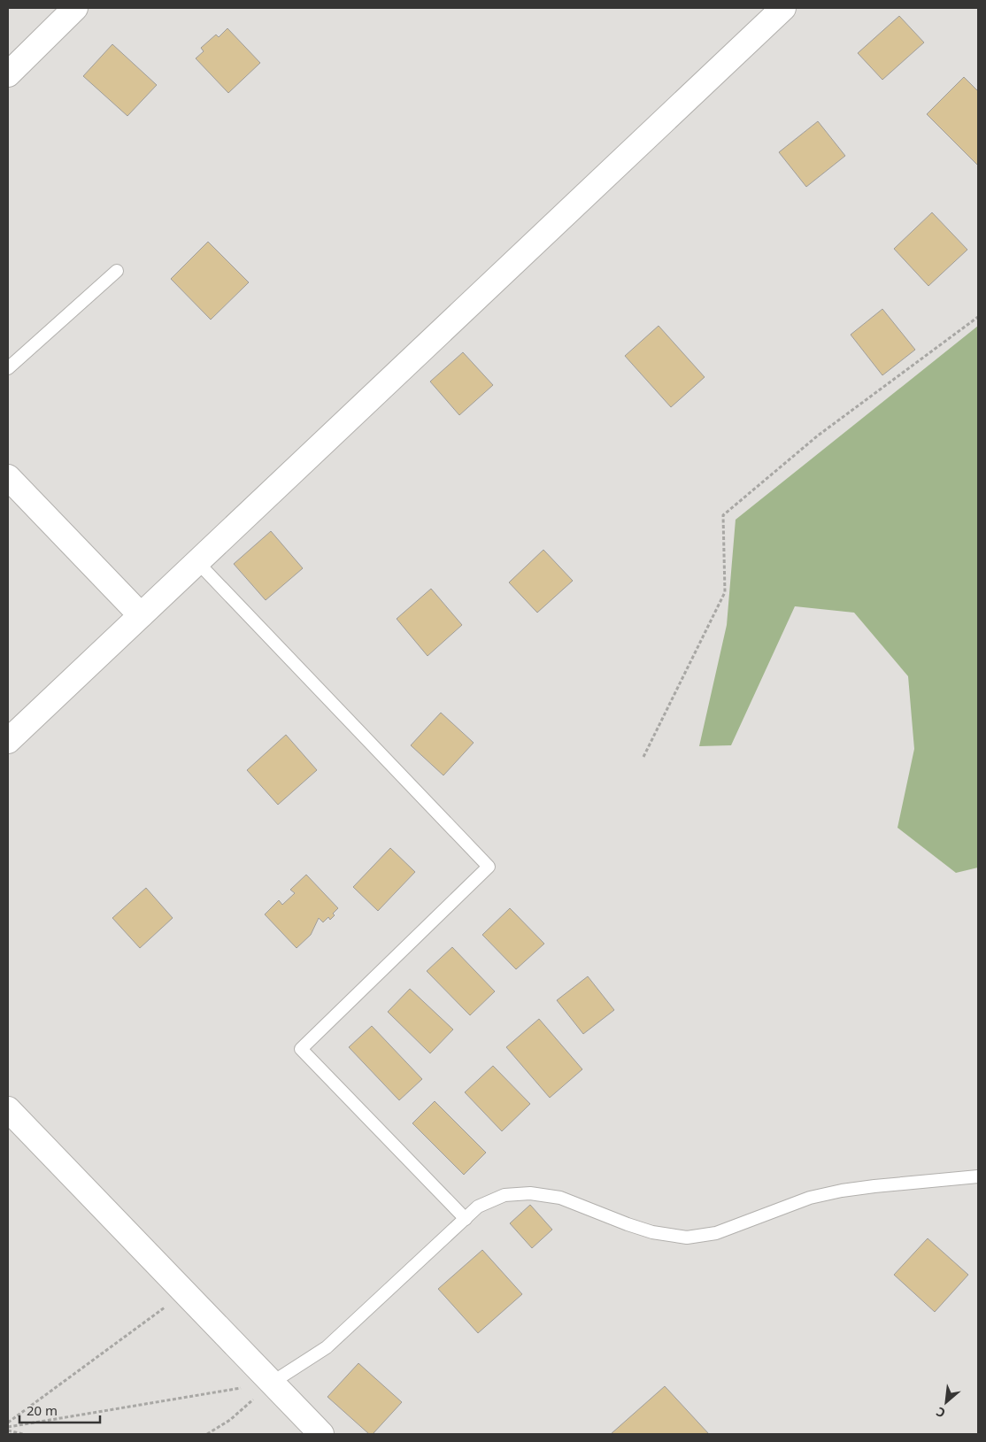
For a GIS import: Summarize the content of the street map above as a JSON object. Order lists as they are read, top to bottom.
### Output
{
  "scale_bar": "20 m",
  "north": "bottom left"
}
